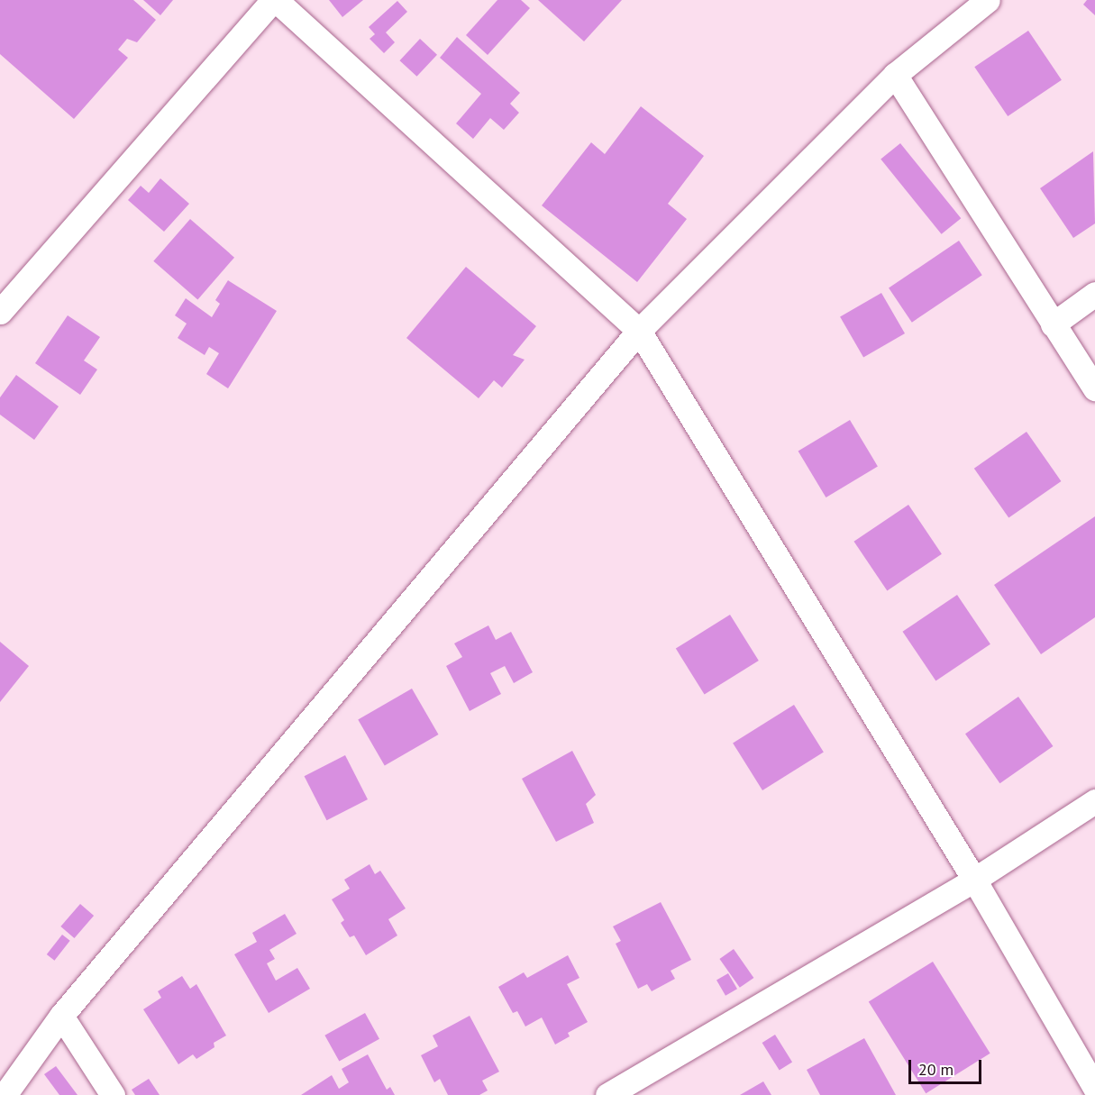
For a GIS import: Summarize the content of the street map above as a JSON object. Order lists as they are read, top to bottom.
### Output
{
  "scale_bar": "20 m"
}
